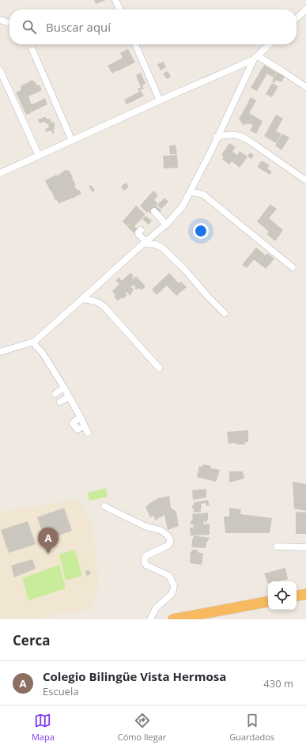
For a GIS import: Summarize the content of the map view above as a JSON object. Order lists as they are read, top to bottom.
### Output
{
  "page": {
    "search": "Buscar aquí",
    "pins": "A",
    "heading": "Cerca",
    "list": [
      {
        "mark": "A",
        "name": "Colegio Bilingüe Vista Hermosa",
        "note": "Escuela",
        "value": "430 m"
      }
    ],
    "nav": ["Mapa", "Cómo llegar", "Guardados"]
  }
}
